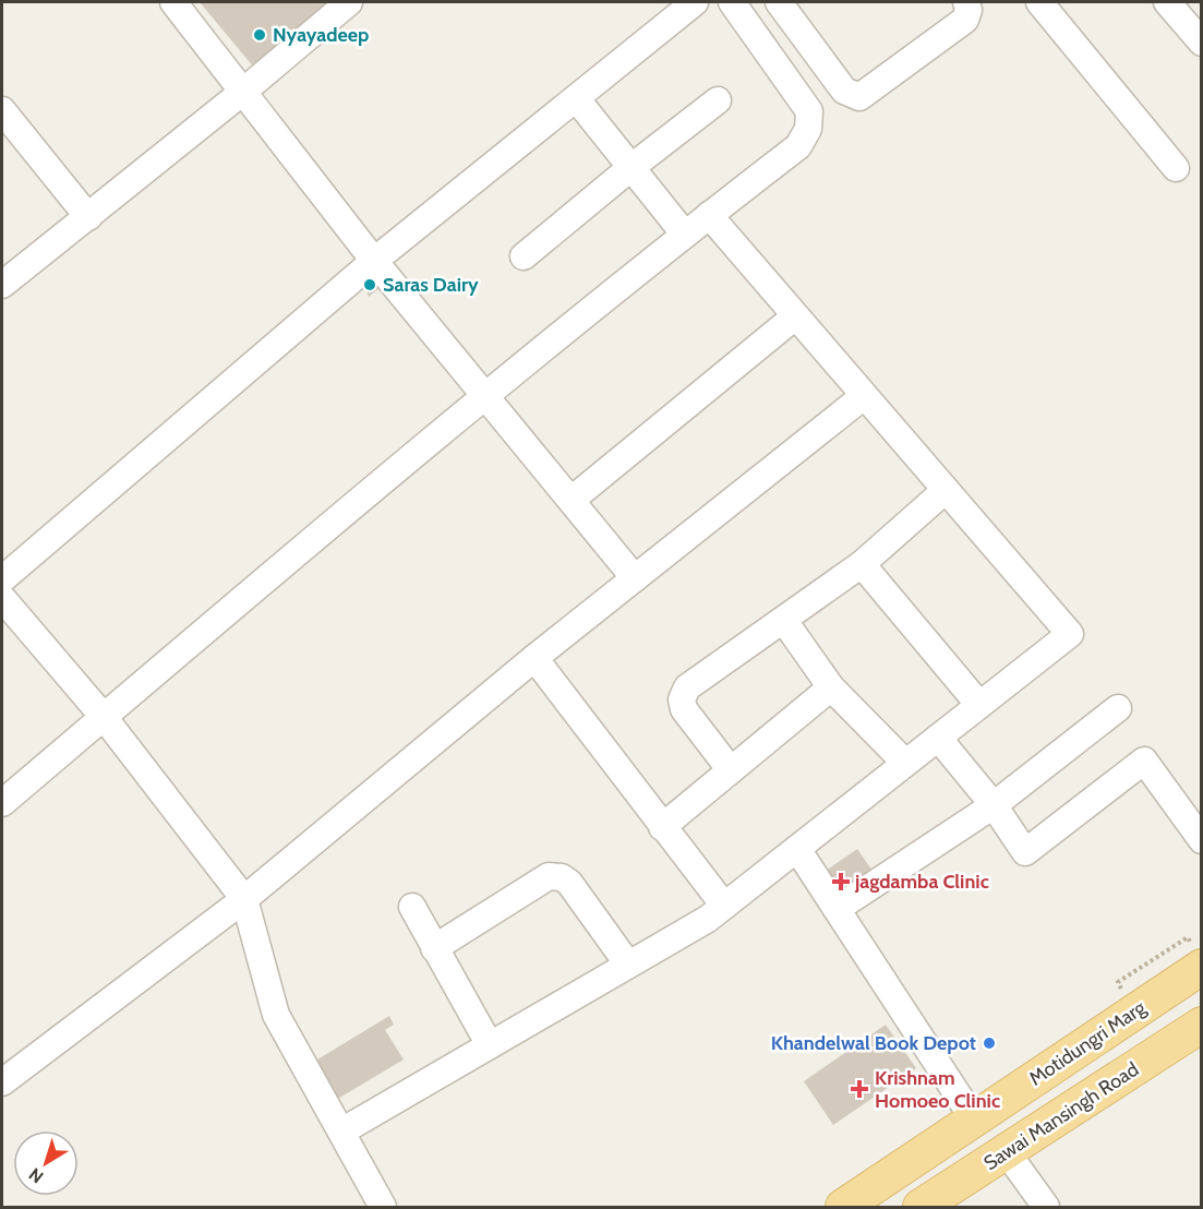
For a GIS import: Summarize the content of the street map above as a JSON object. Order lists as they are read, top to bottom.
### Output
{
  "streets": {
    "main road": ["Motidungri Marg", "Sawai Mansingh Road"]
  },
  "places": {
    "other": ["Nyayadeep", "Saras Dairy", "Khandelwal Book Depot"],
    "health": ["jagdamba Clinic", "Krishnam Homoeo Clinic"]
  },
  "north": "bottom left"
}
